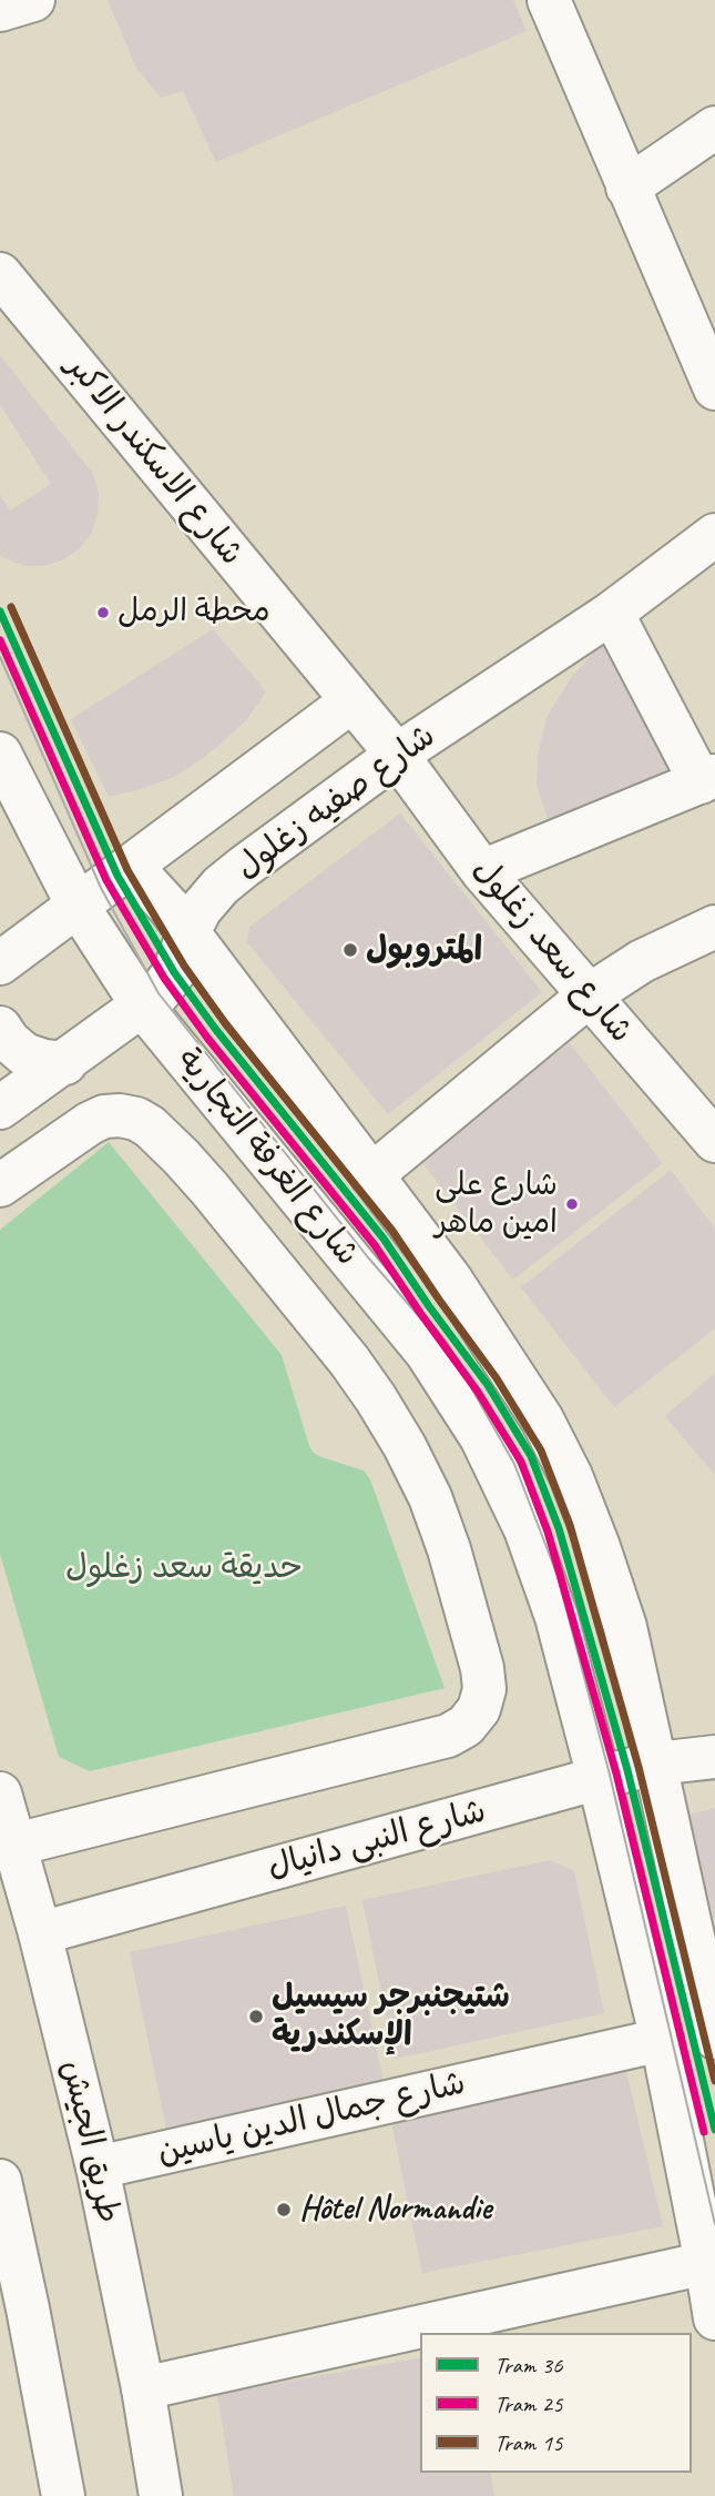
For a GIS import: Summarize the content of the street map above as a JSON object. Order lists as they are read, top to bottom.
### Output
{
  "streets": {
    "main road": [
      "شارع الاسكندر الاكبر",
      "شارع صفيه زغلول",
      "شارع سعد زغلول",
      "شارع الغرفة التجارية",
      "شارع النبى دانيال",
      "شارع جمال الدين ياسين",
      "طريق الجيش"
    ]
  },
  "crossings": [
    ["شارع الاسكندر الاكبر", "شارع صفيه زغلول"],
    ["شارع الاسكندر الاكبر", "شارع سعد زغلول"],
    ["شارع صفيه زغلول", "شارع سعد زغلول"],
    ["شارع صفيه زغلول", "شارع الغرفة التجارية"],
    ["شارع الغرفة التجارية", "شارع النبى دانيال"],
    ["شارع الغرفة التجارية", "شارع جمال الدين ياسين"],
    ["شارع النبى دانيال", "طريق الجيش"],
    ["شارع جمال الدين ياسين", "طريق الجيش"]
  ],
  "parks": ["حديقة سعد زغلول"],
  "places": [
    "محطة الرمل",
    "المتروبول",
    "شارع على امين ماهر",
    "شتيجنبرجر سيسيل الإسكندرية",
    "Hôtel Normandie"
  ],
  "lines": ["tram line 15", "tram line 36", "tram line 25"],
  "legend": ["Tram 36", "Tram 25", "Tram 15"]
}
